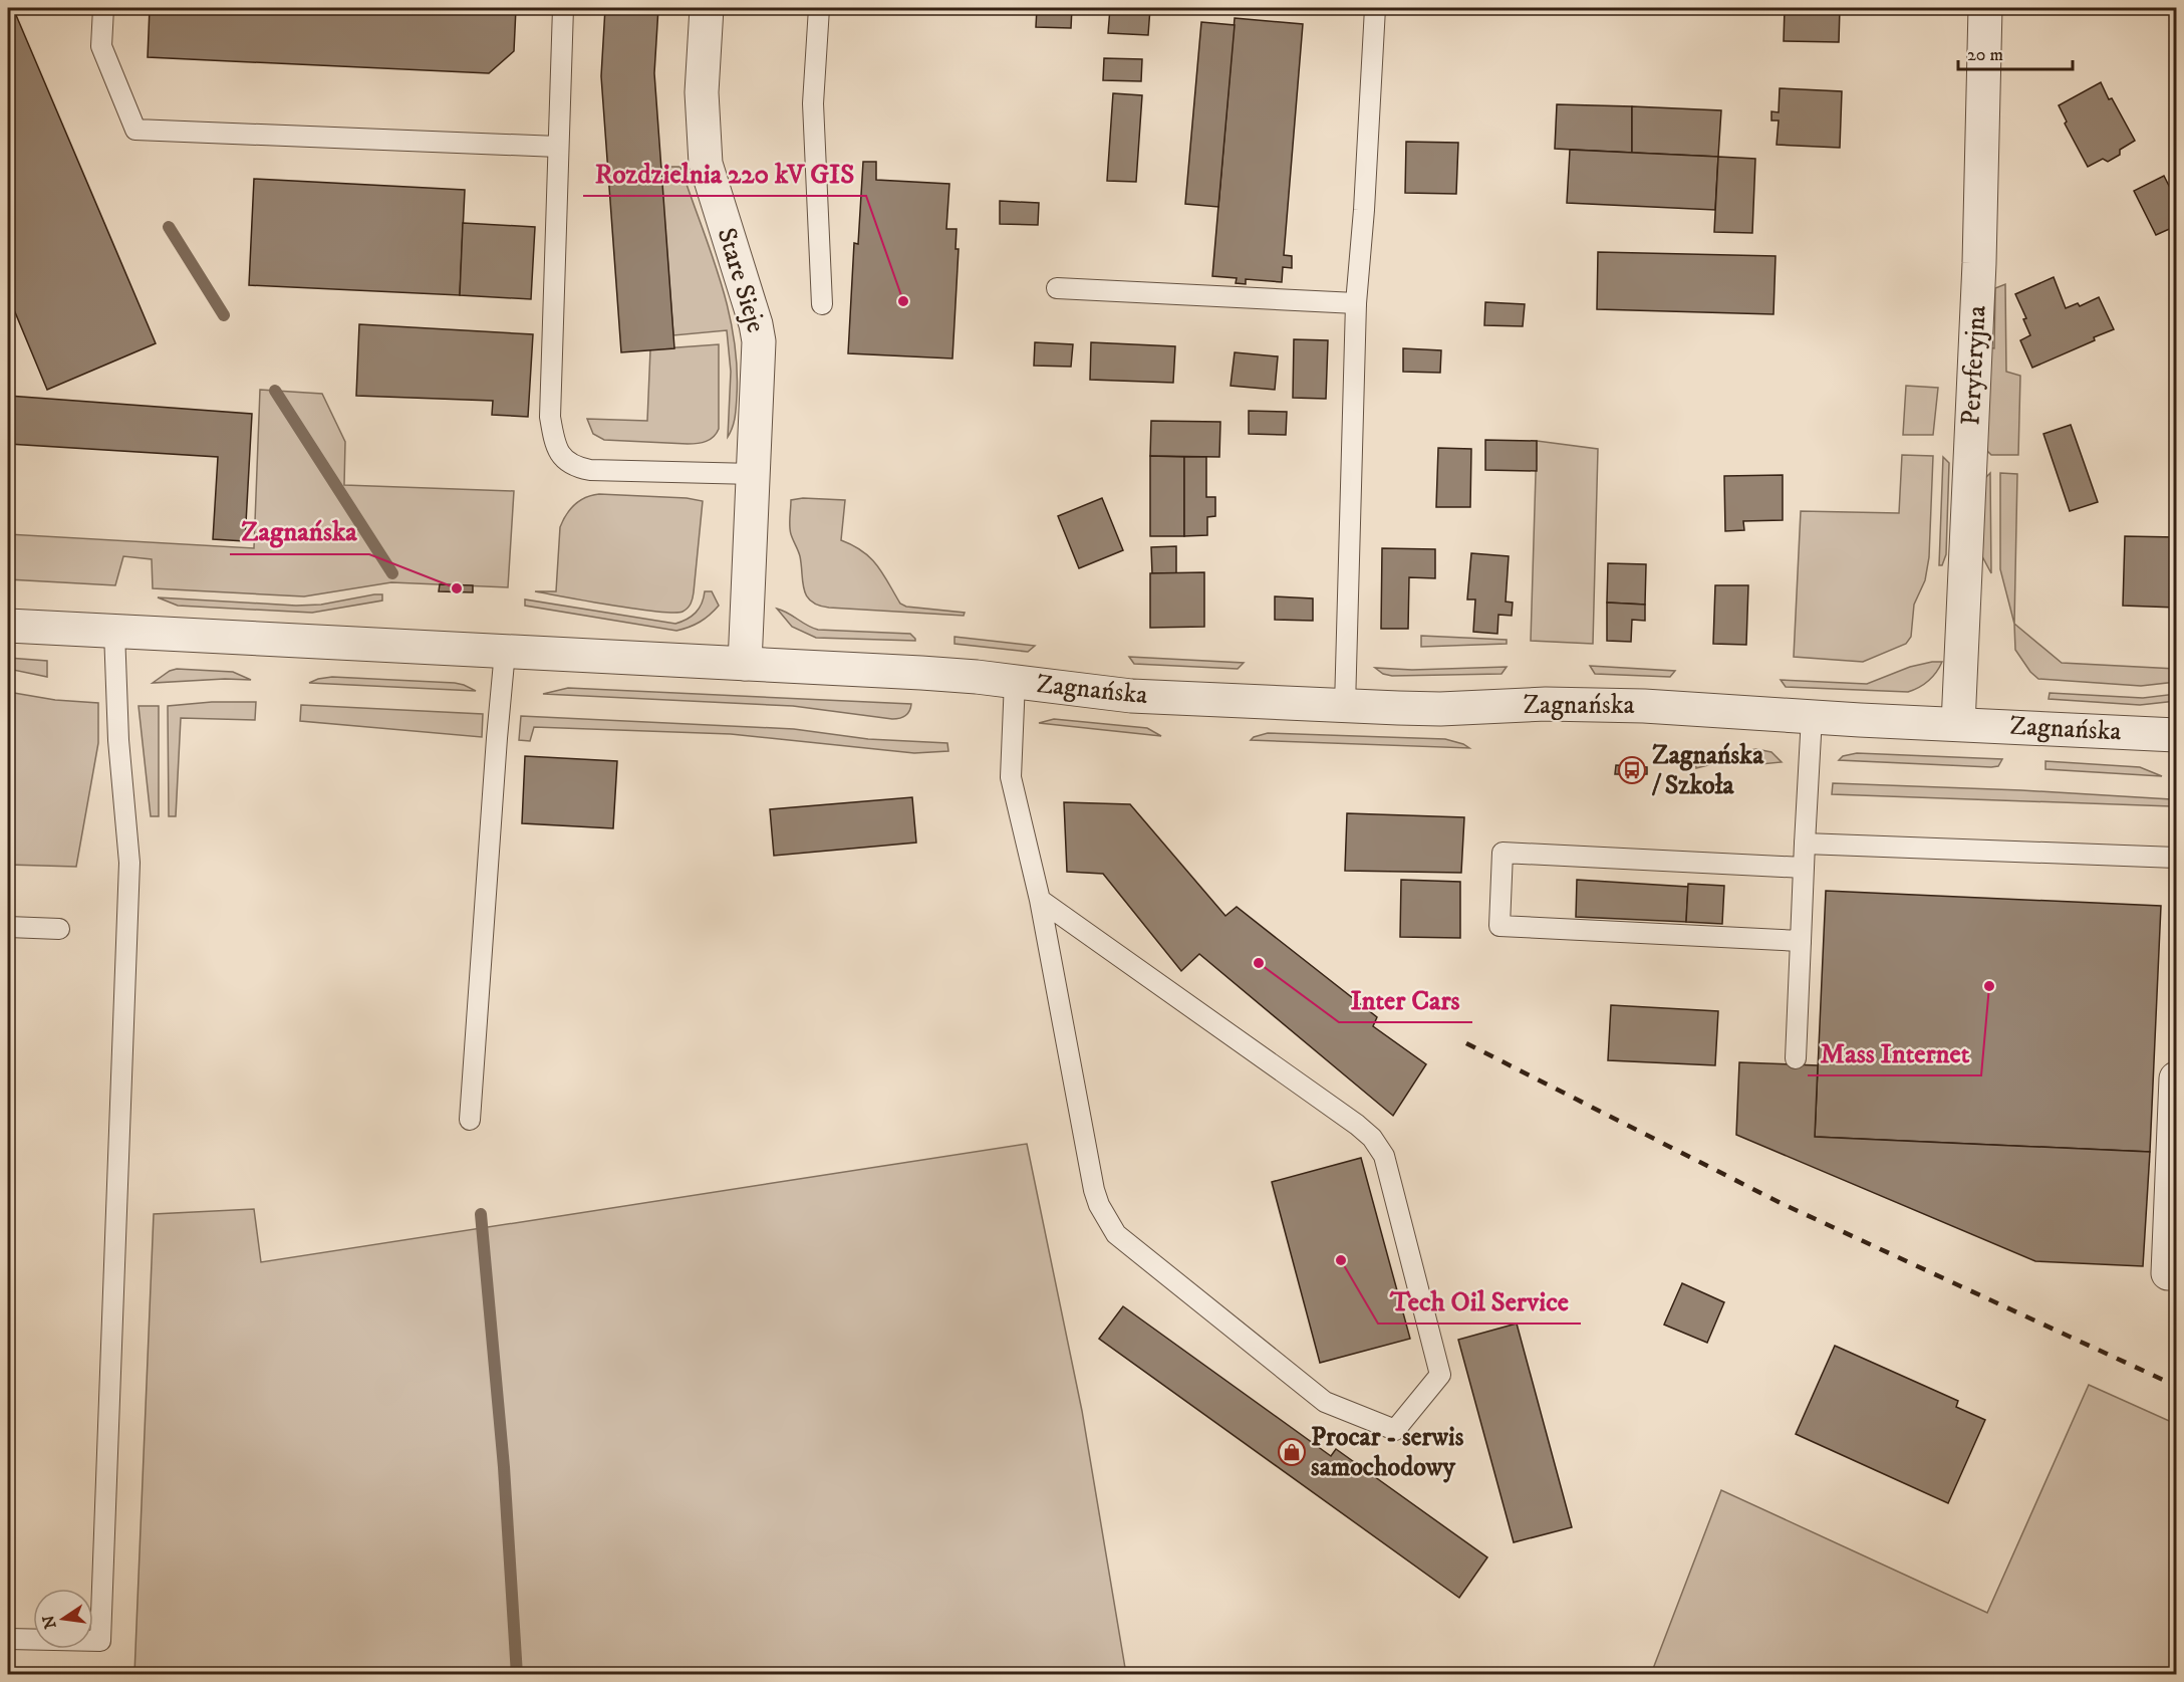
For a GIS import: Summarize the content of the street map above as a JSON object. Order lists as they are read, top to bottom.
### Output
{
  "streets": {
    "street": ["Stare Sieje", "Peryferyjna", "Zagnańska"]
  },
  "crossings": [
    ["Stare Sieje", "Zagnańska"],
    ["Peryferyjna", "Zagnańska"]
  ],
  "places": {
    "other": [
      "Rozdzielnia 220 kV GIS",
      "Zagnańska",
      "Inter Cars",
      "Mass Internet",
      "Tech Oil Service"
    ],
    "bus stop": ["Zagnańska / Szkoła"],
    "shop": ["Procar - serwis samochodowy"]
  },
  "scale_bar": "20 m",
  "north": "left"
}
